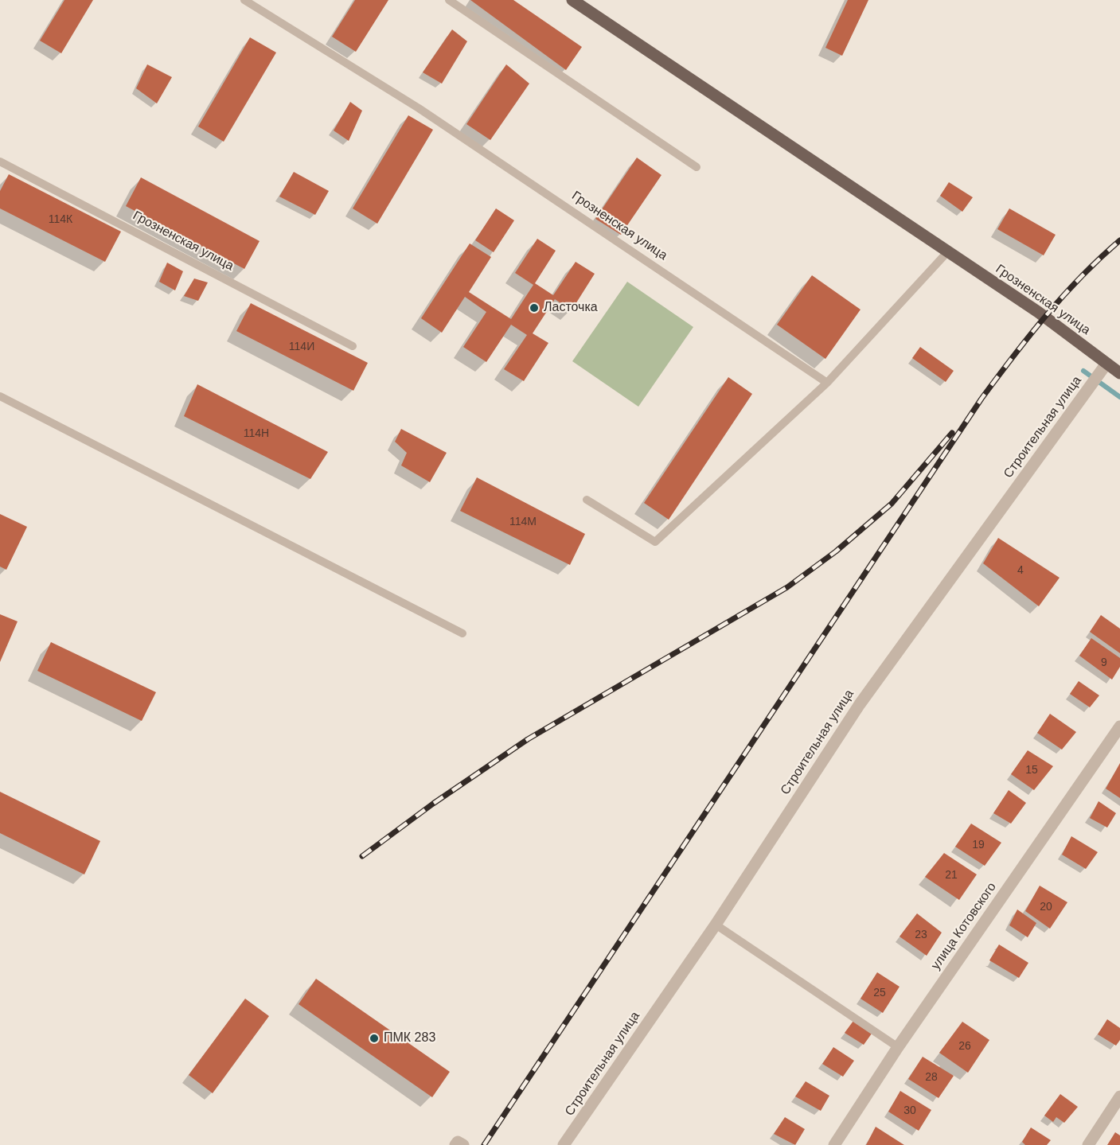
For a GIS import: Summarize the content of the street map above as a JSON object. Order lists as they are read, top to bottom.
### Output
{
  "streets": {
    "main road": ["Грозненская улица"],
    "street": ["Строительная улица", "улица Котовского"]
  },
  "crossings": [
    ["Грозненская улица", "Строительная улица"]
  ],
  "places": ["Ласточка", "ПМК 283"],
  "house_numbers": [
    "114К",
    "114И",
    "114Н",
    "114М",
    "4",
    "9",
    "15",
    "19",
    "21",
    "20",
    "23",
    "25",
    "26",
    "28",
    "30"
  ]
}
